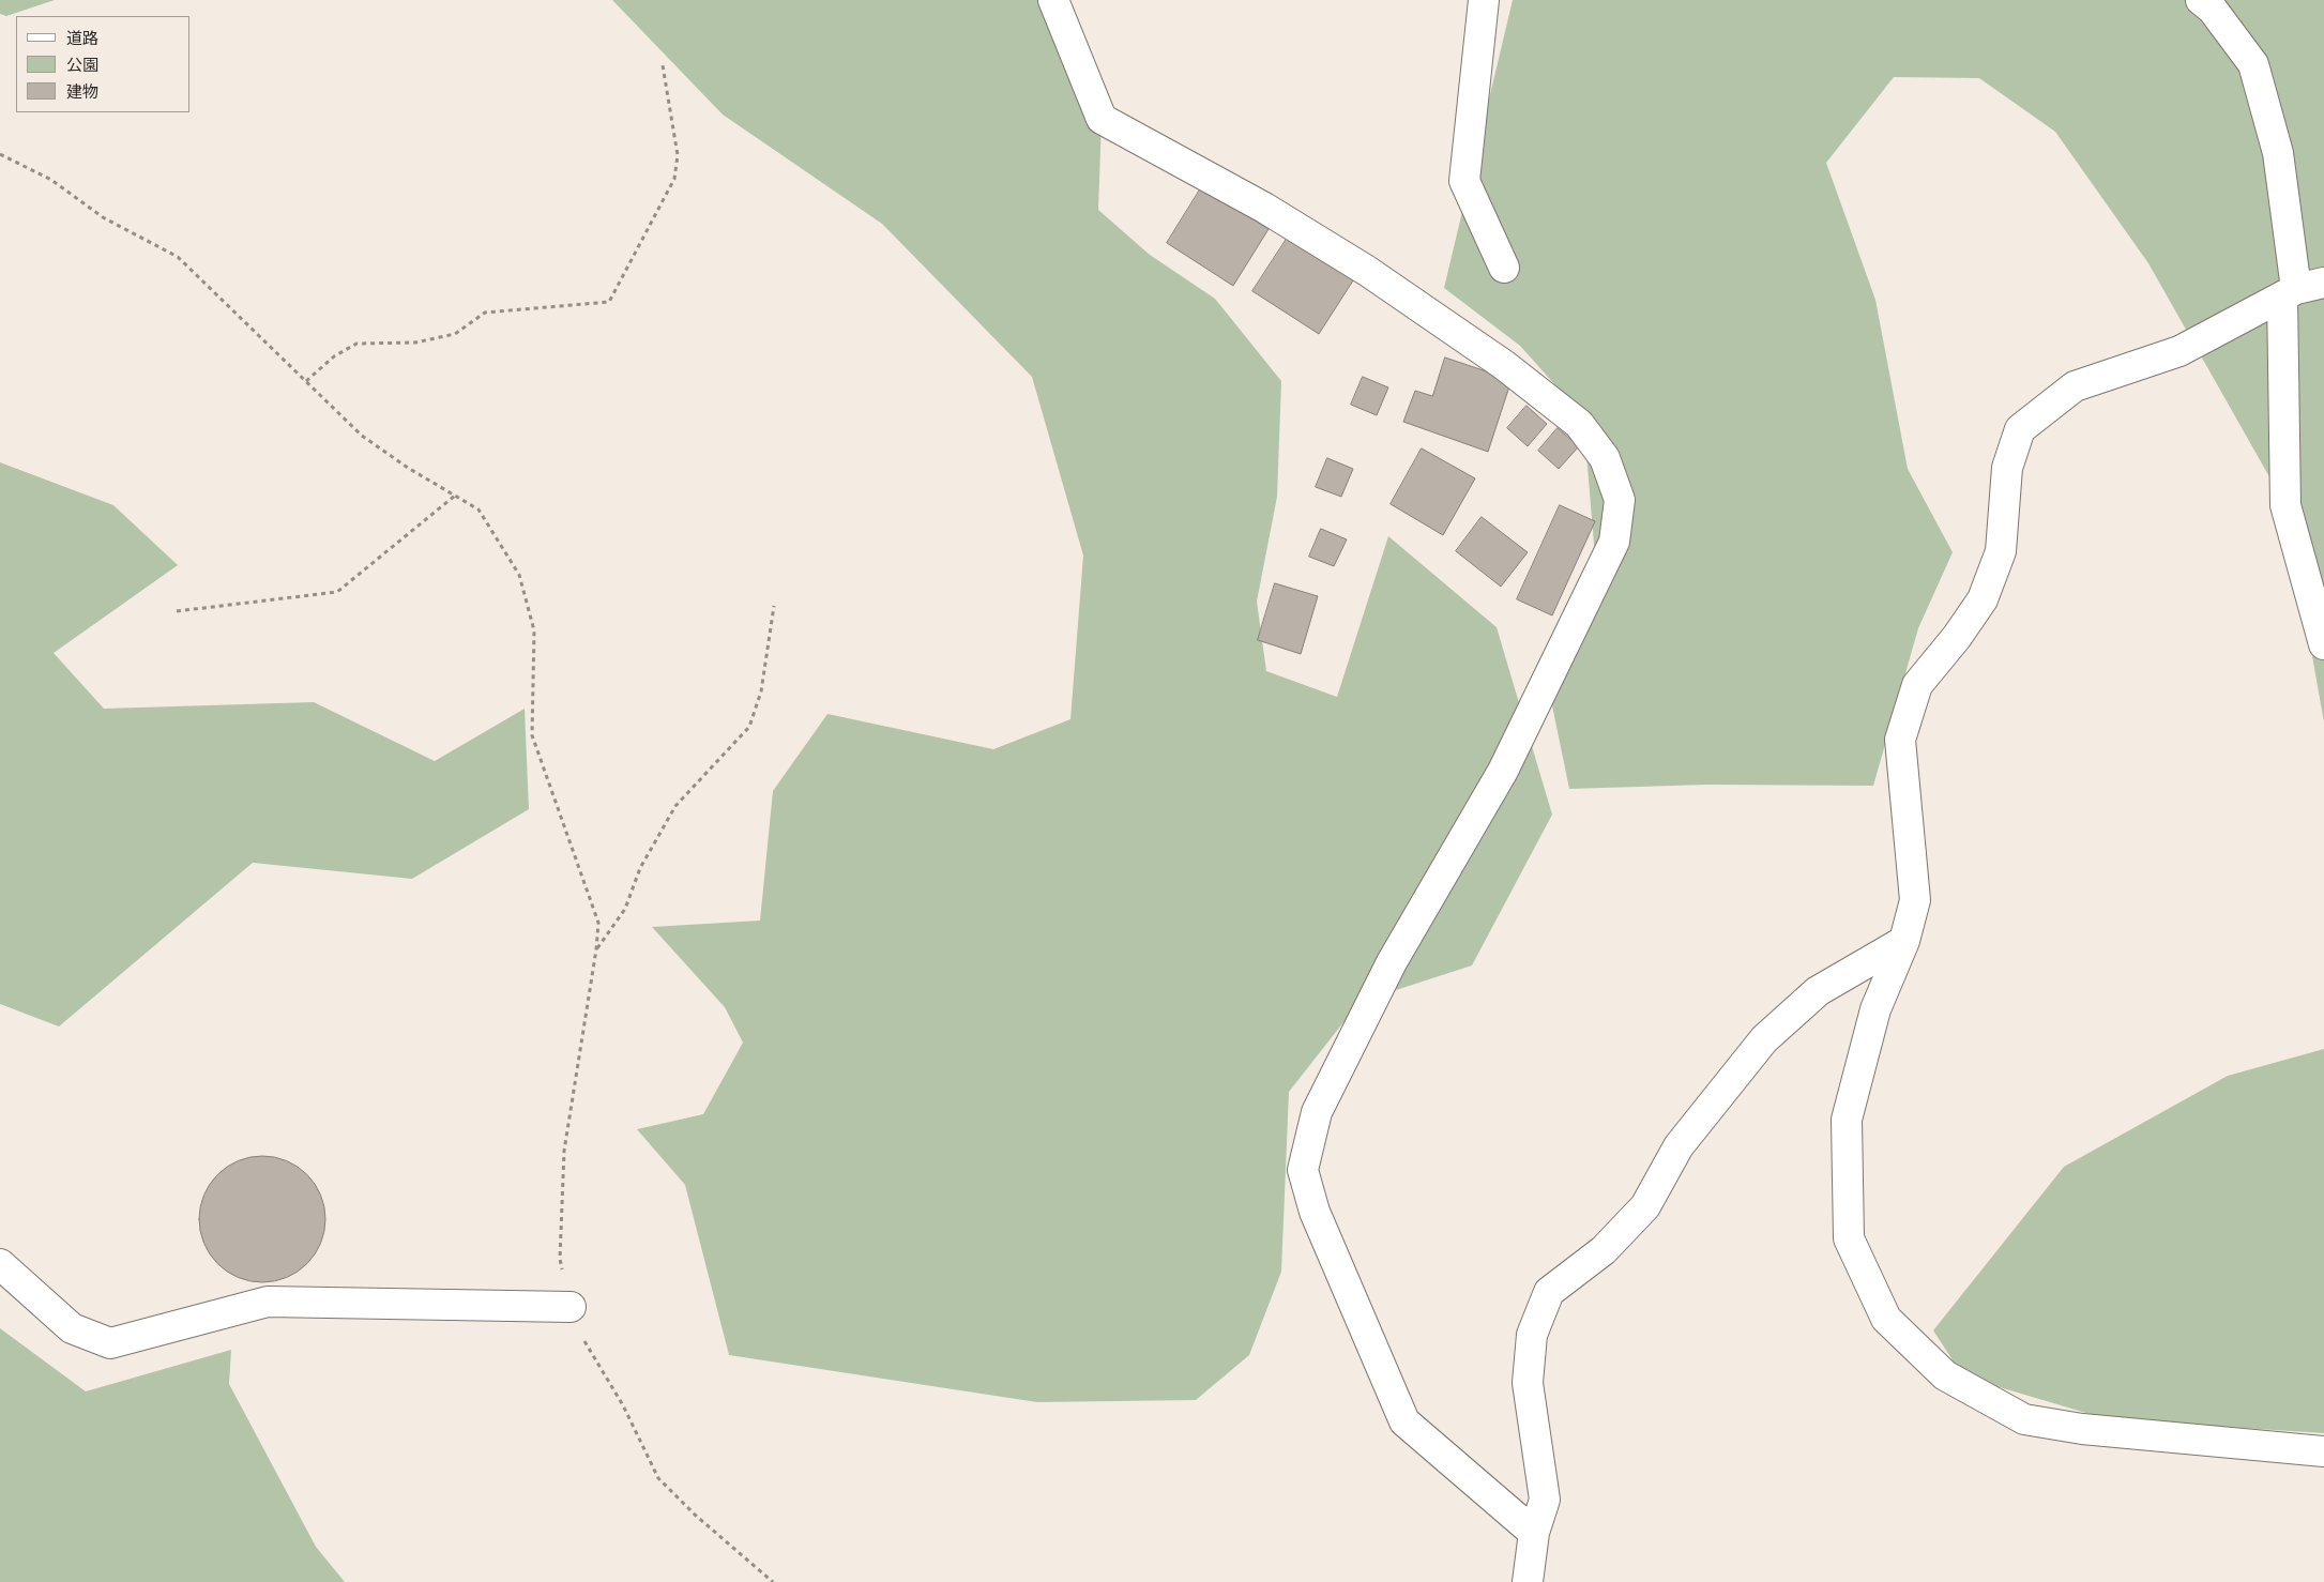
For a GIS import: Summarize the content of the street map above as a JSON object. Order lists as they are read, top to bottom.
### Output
{
  "legend": ["道路", "公園", "建物"]
}
